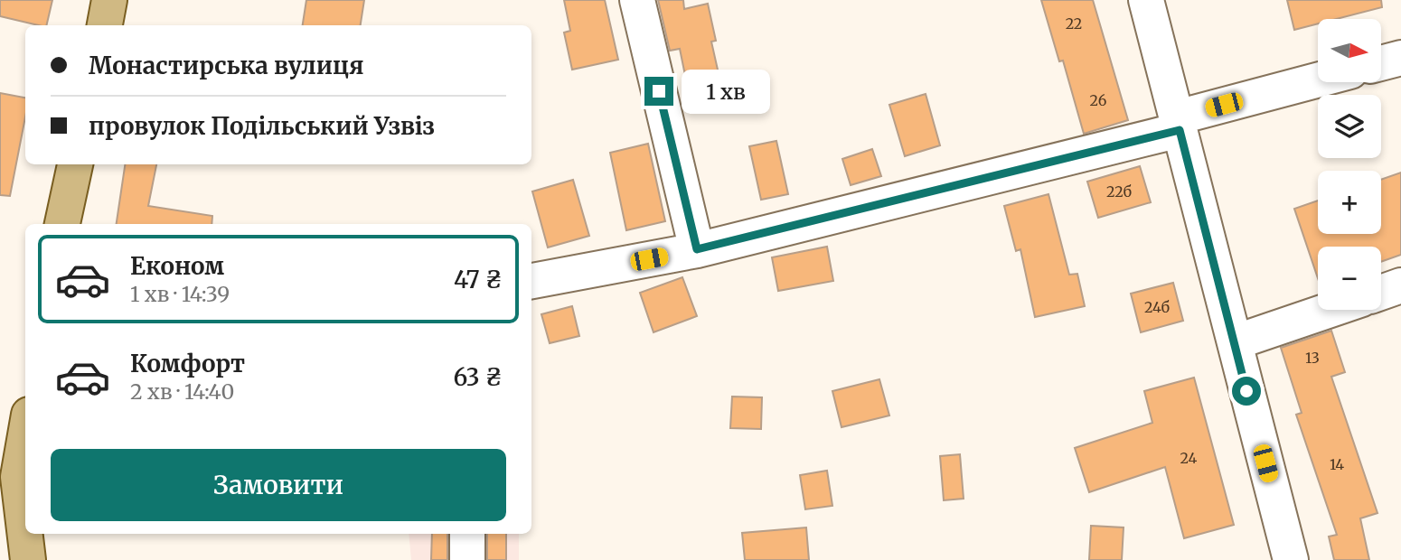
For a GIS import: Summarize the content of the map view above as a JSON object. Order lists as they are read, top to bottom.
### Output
{
  "house_numbers": [
    "22",
    "26",
    "22б",
    "24б",
    "13",
    "24",
    "14"
  ],
  "north": "right",
  "page": {
    "map_buttons": ["+", "−"],
    "banner": ["Монастирська вулиця", "провулок Подільський Узвіз"],
    "bubble": "1 хв",
    "list": [
      {
        "name": "Економ",
        "note": "1 хв · 14:39",
        "value": "47 ₴"
      },
      {
        "name": "Комфорт",
        "note": "2 хв · 14:40",
        "value": "63 ₴"
      }
    ],
    "buttons": "Замовити"
  }
}
